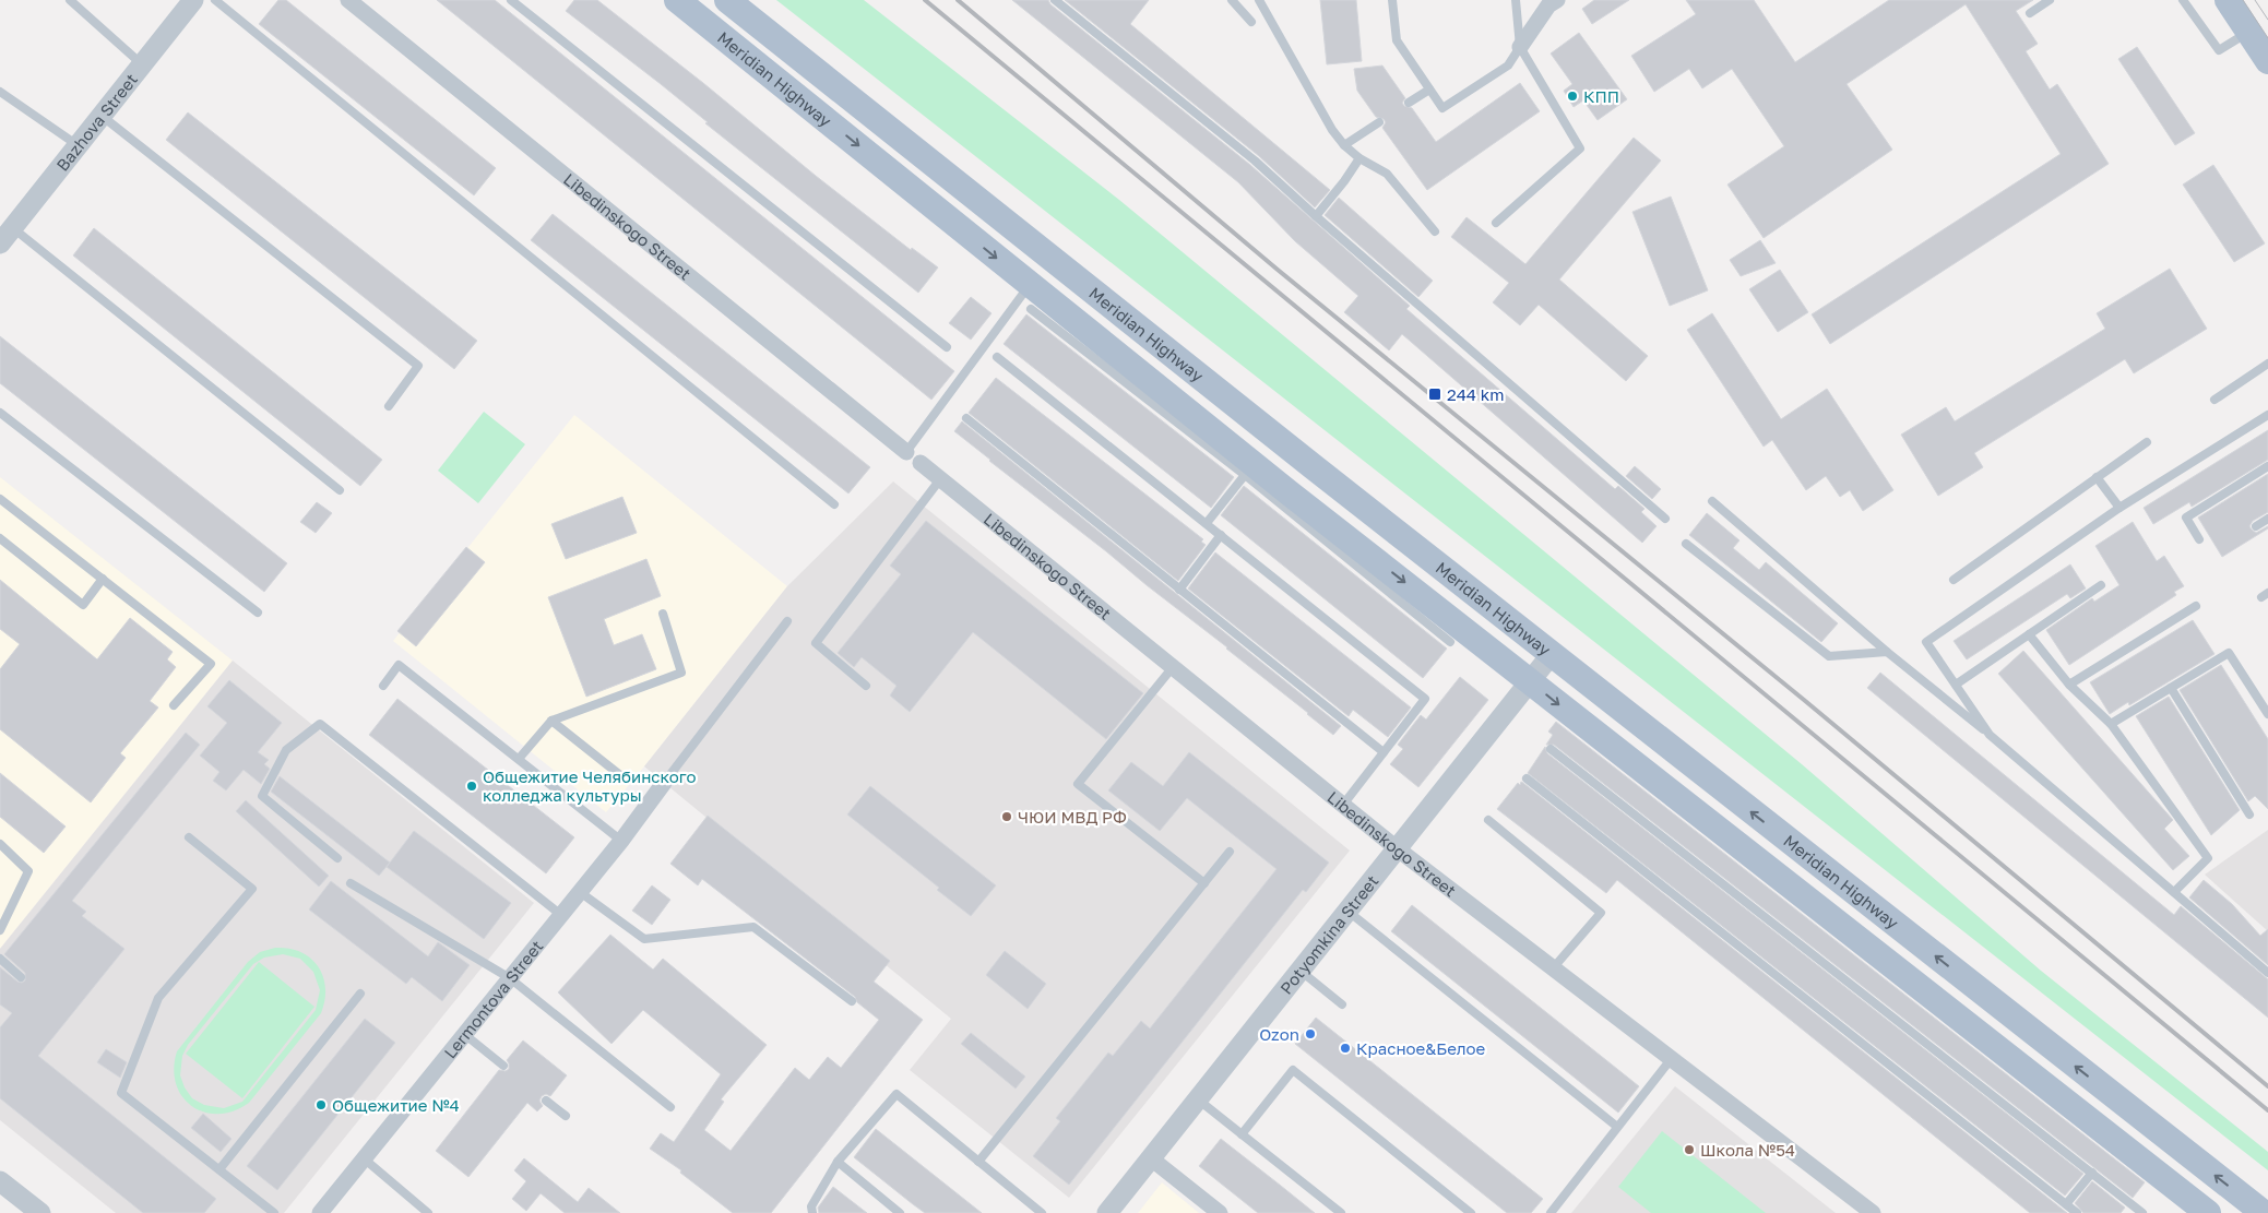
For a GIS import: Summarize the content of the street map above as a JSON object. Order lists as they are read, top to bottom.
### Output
{
  "streets": {
    "main road": ["Meridian Highway"],
    "street": [
      "Bazhova Street",
      "Libedinskogo Street",
      "Potyomkina Street",
      "Lermontova Street"
    ]
  },
  "crossings": [
    ["Meridian Highway", "Potyomkina Street"],
    ["Libedinskogo Street", "Potyomkina Street"]
  ],
  "places": {
    "other": [
      "КПП",
      "Общежитие Челябинского колледжа культуры",
      "ЧЮИ МВД РФ",
      "Ozon",
      "Красное&Белое",
      "Общежитие №4",
      "Школа №54"
    ],
    "transit": ["244 km"]
  }
}
